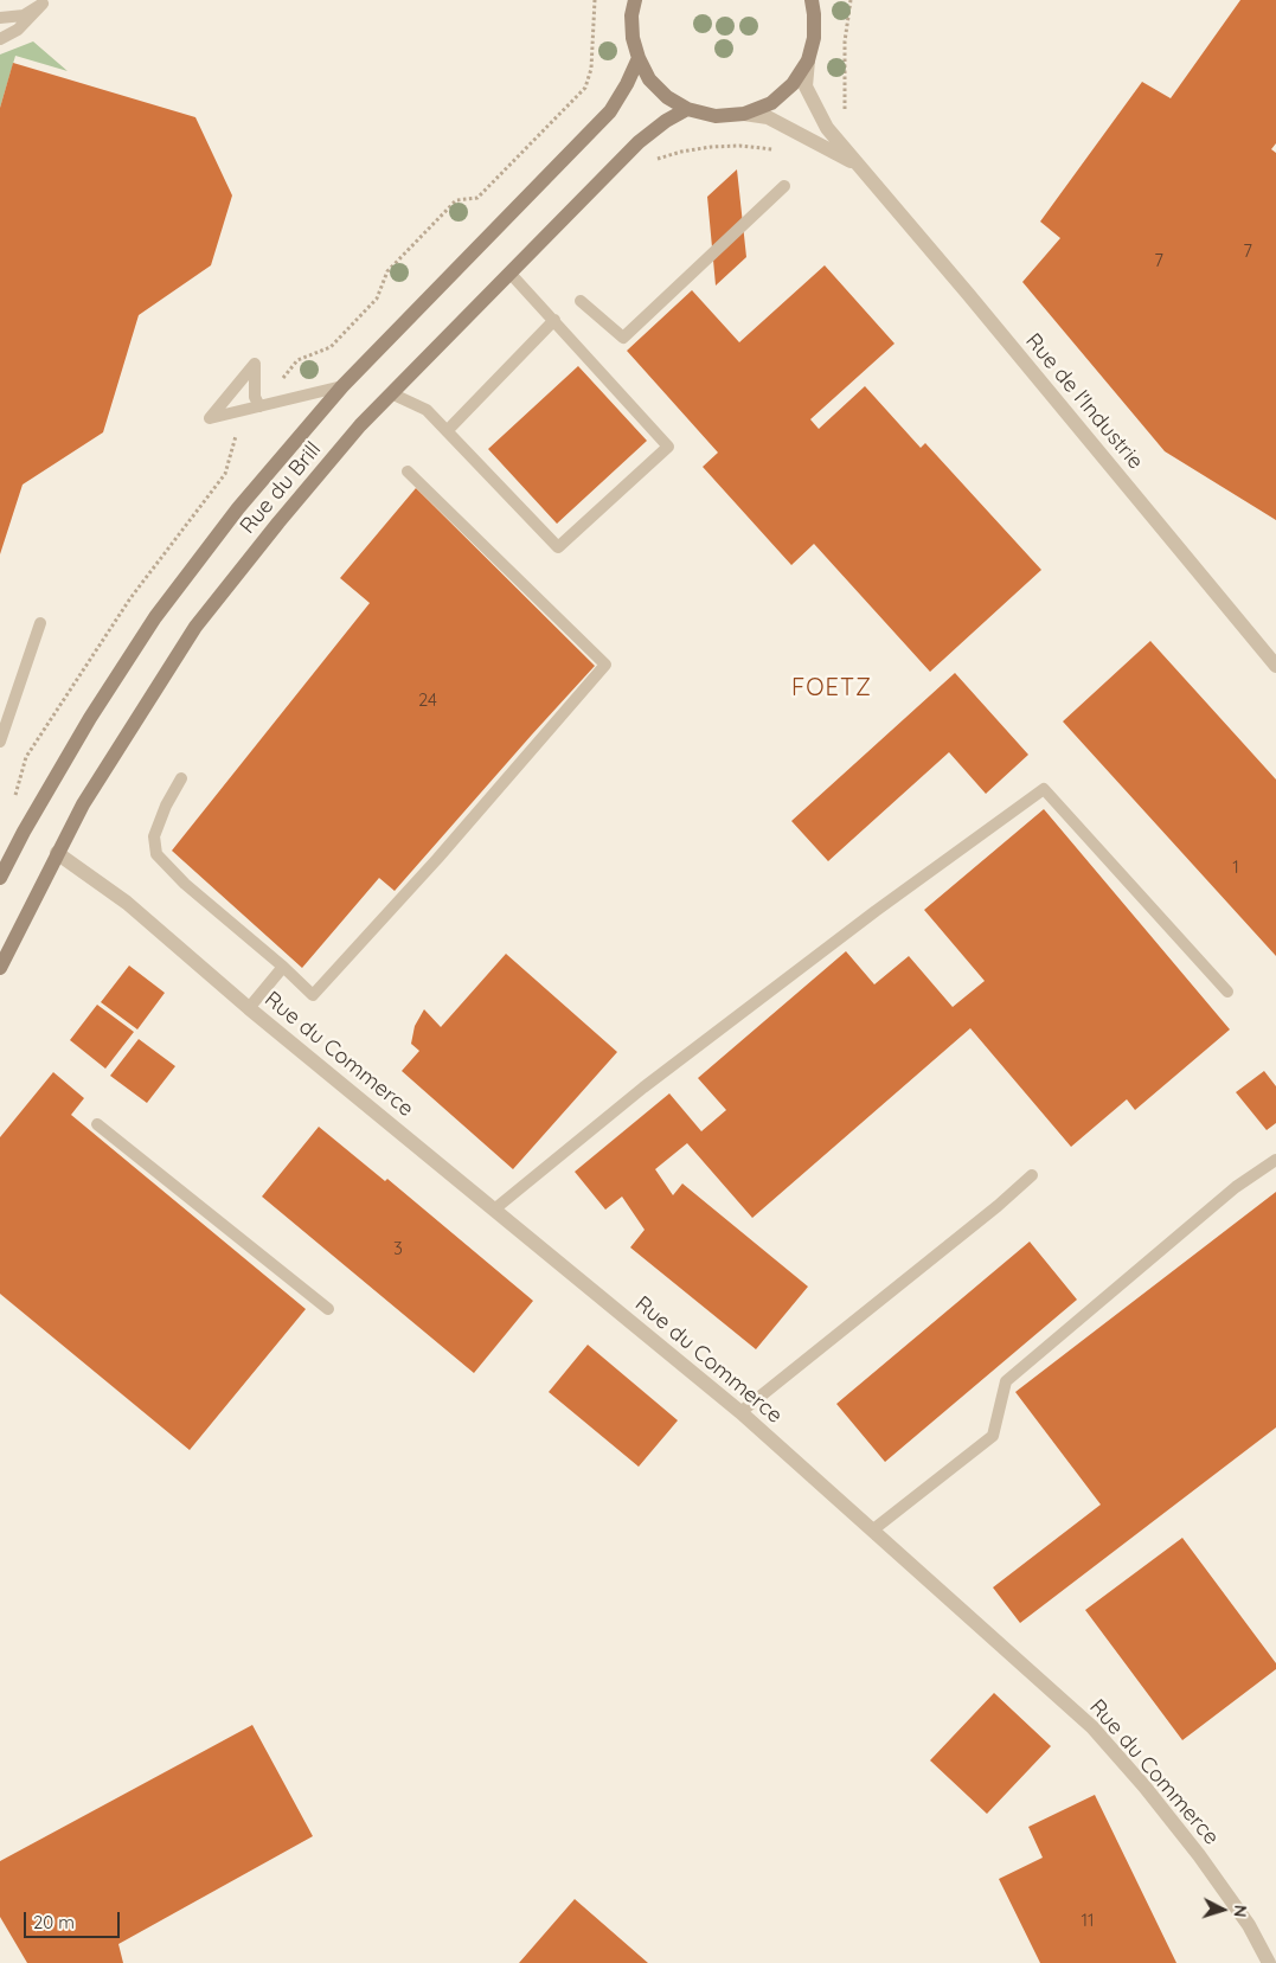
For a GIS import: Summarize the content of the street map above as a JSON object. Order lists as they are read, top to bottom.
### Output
{
  "streets": {
    "main road": ["Rue du Brill"],
    "street": ["Rue de l'Industrie", "Rue du Commerce"]
  },
  "crossings": [
    ["Rue du Brill", "Rue du Commerce"]
  ],
  "districts": ["FOETZ"],
  "house_numbers": [
    "7",
    "7",
    "24",
    "1",
    "3",
    "11"
  ],
  "scale_bar": "20 m",
  "north": "right"
}
